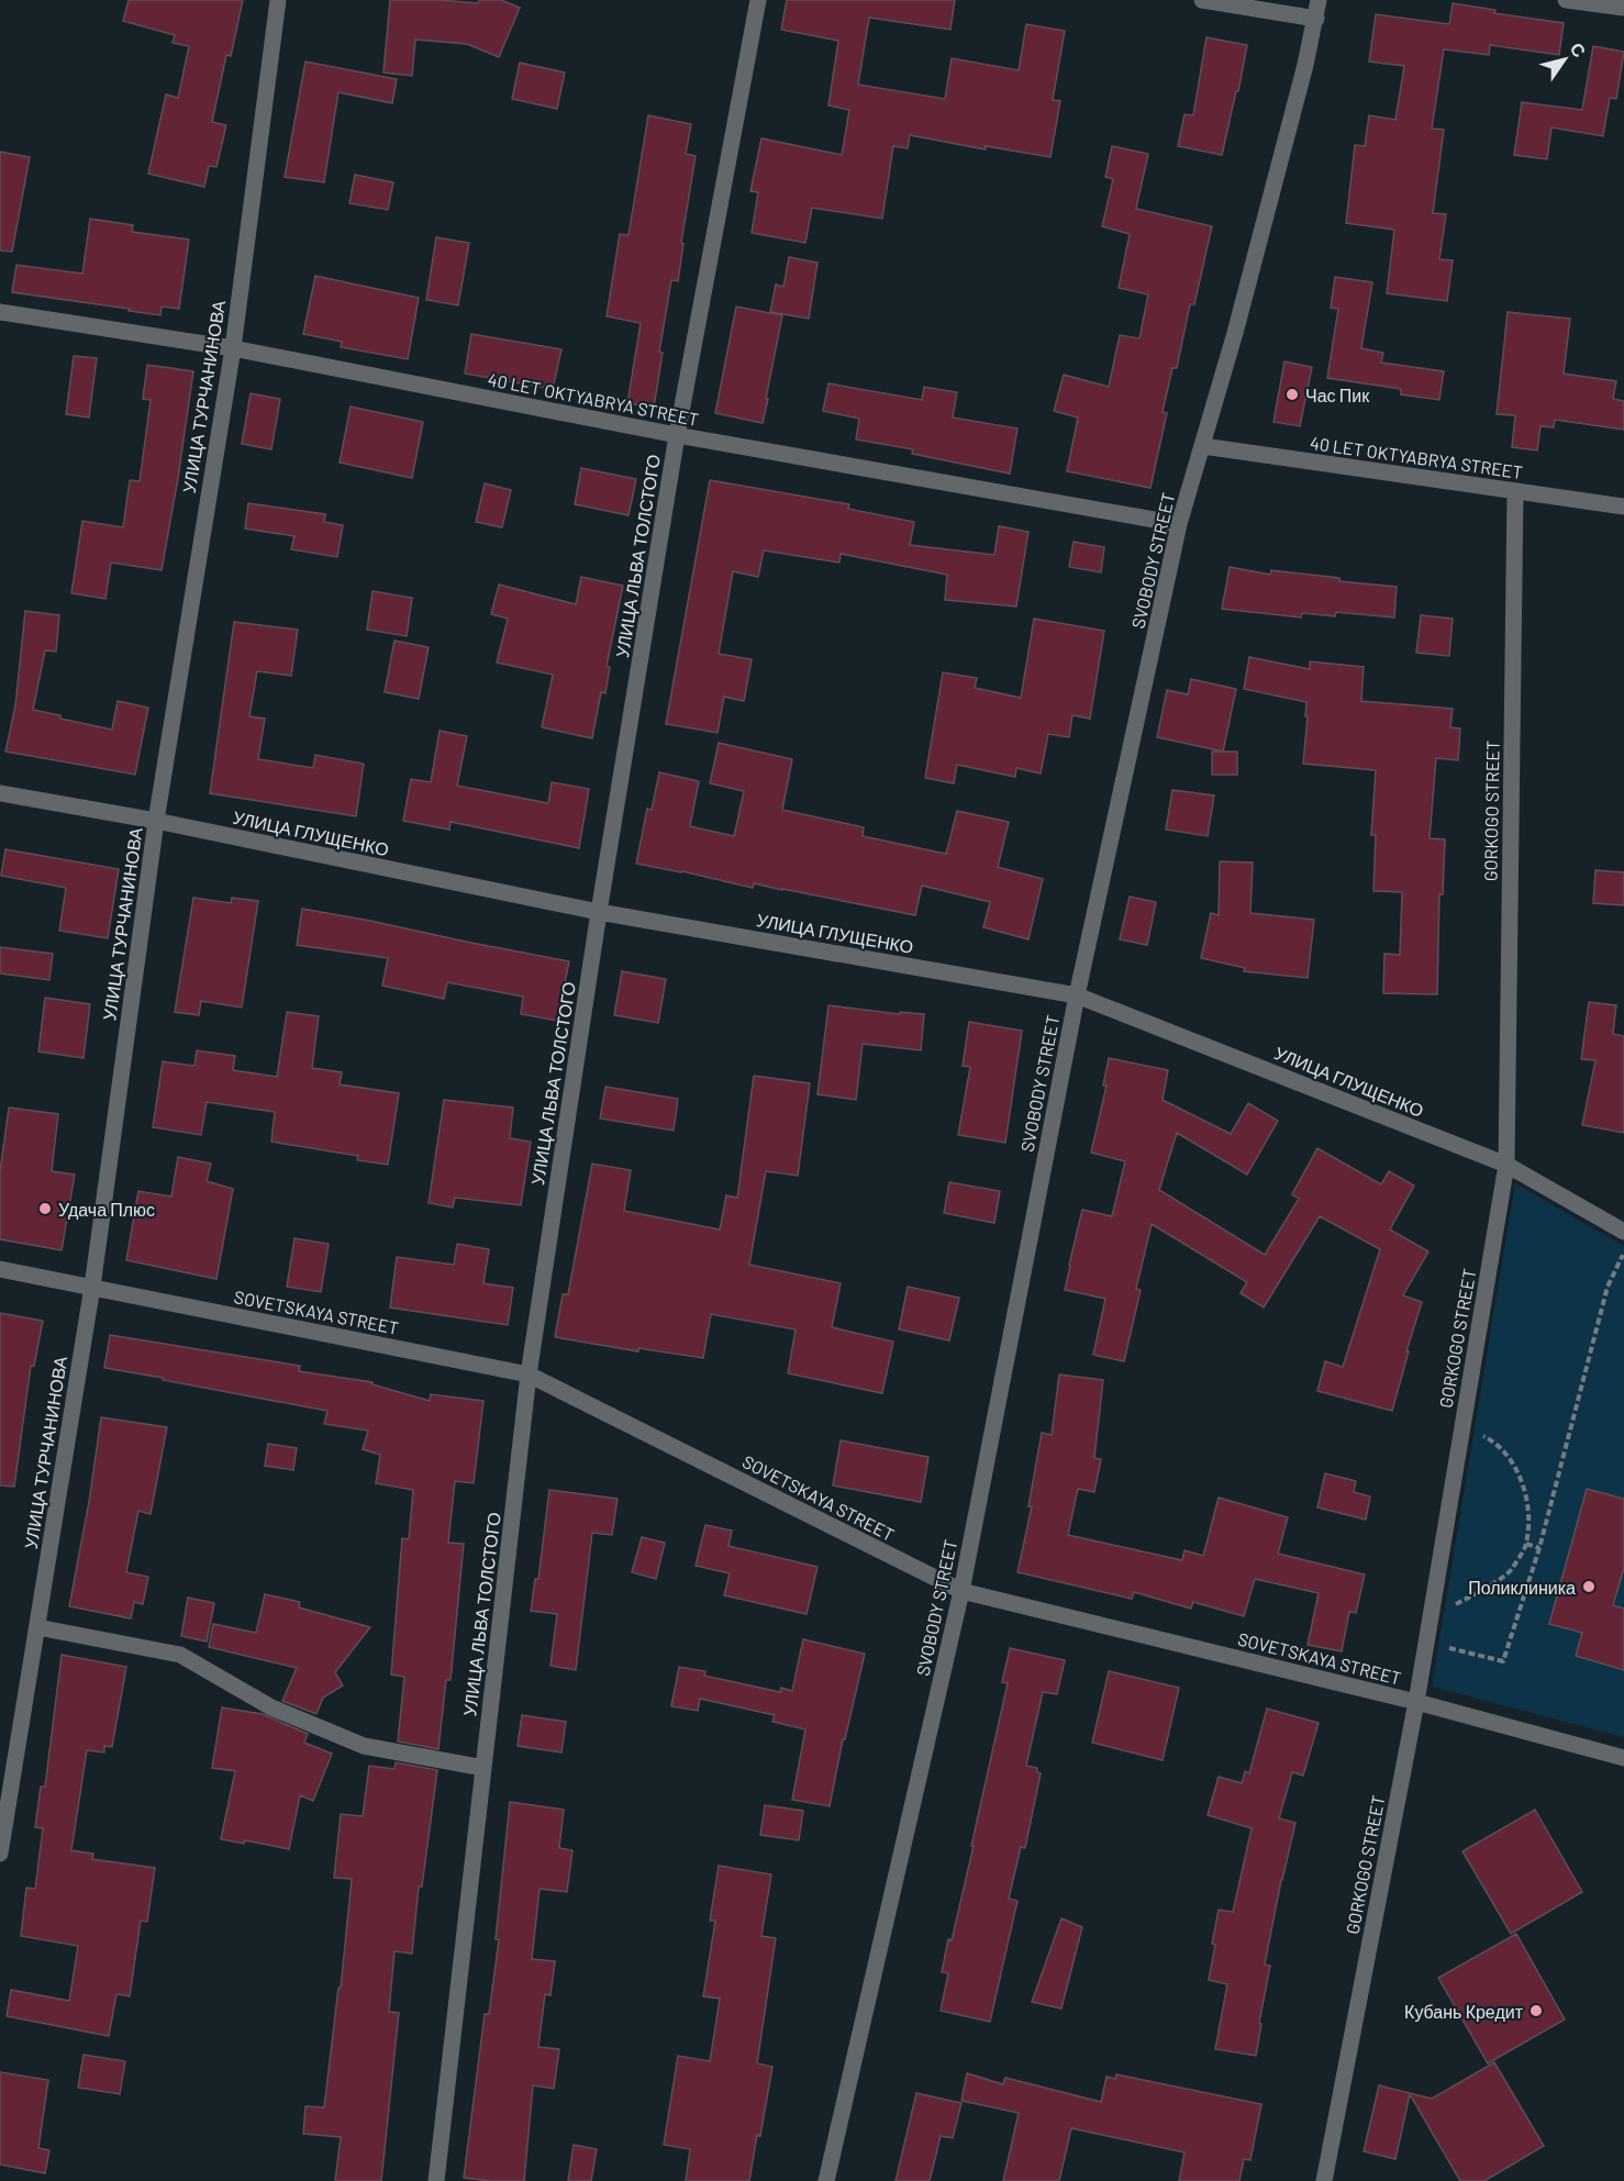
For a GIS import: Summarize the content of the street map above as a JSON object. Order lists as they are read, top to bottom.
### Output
{
  "streets": {
    "street": [
      "УЛИЦА ТУРЧАНИНОВА",
      "40 LET OKTYABRYA STREET",
      "УЛИЦА ЛЬВА ТОЛСТОГО",
      "SVOBODY STREET",
      "GORKOGO STREET",
      "УЛИЦА ГЛУЩЕНКО",
      "SOVETSKAYA STREET"
    ]
  },
  "crossings": [
    ["УЛИЦА ТУРЧАНИНОВА", "40 LET OKTYABRYA STREET"],
    ["УЛИЦА ТУРЧАНИНОВА", "УЛИЦА ГЛУЩЕНКО"],
    ["УЛИЦА ТУРЧАНИНОВА", "SOVETSKAYA STREET"],
    ["40 LET OKTYABRYA STREET", "УЛИЦА ЛЬВА ТОЛСТОГО"],
    ["40 LET OKTYABRYA STREET", "SVOBODY STREET"],
    ["40 LET OKTYABRYA STREET", "GORKOGO STREET"],
    ["УЛИЦА ЛЬВА ТОЛСТОГО", "УЛИЦА ГЛУЩЕНКО"],
    ["УЛИЦА ЛЬВА ТОЛСТОГО", "SOVETSKAYA STREET"],
    ["SVOBODY STREET", "УЛИЦА ГЛУЩЕНКО"],
    ["SVOBODY STREET", "SOVETSKAYA STREET"],
    ["GORKOGO STREET", "УЛИЦА ГЛУЩЕНКО"],
    ["GORKOGO STREET", "SOVETSKAYA STREET"]
  ],
  "places": [
    "Час Пик",
    "Удача Плюс",
    "Поликлиника",
    "Кубань Кредит"
  ],
  "north": "top right"
}
